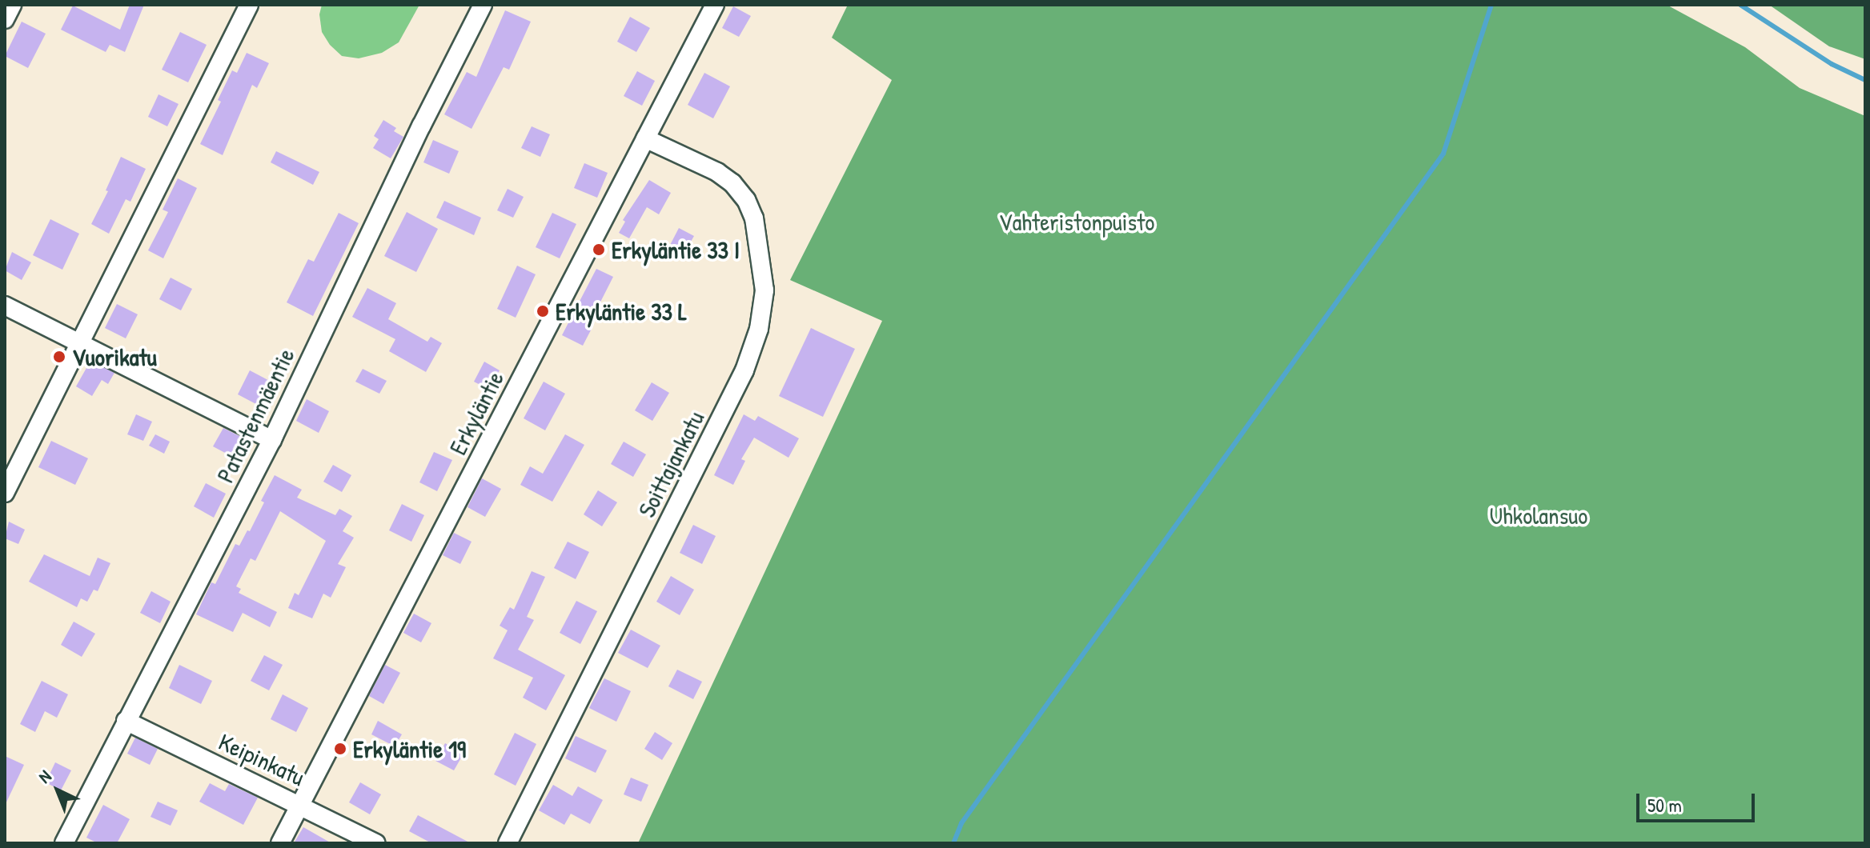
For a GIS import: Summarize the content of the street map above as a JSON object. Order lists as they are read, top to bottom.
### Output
{
  "streets": {
    "street": [
      "Erkyläntie",
      "Patastenmäentie",
      "Soittajankatu",
      "Keipinkatu"
    ]
  },
  "crossings": [
    ["Erkyläntie", "Soittajankatu"],
    ["Erkyläntie", "Keipinkatu"],
    ["Patastenmäentie", "Keipinkatu"]
  ],
  "parks": ["Vahteristonpuisto", "Uhkolansuo"],
  "places": [
    "Erkyläntie 33 I",
    "Erkyläntie 33 L",
    "Vuorikatu",
    "Erkyläntie 19"
  ],
  "scale_bar": "50 m",
  "north": "top left"
}
